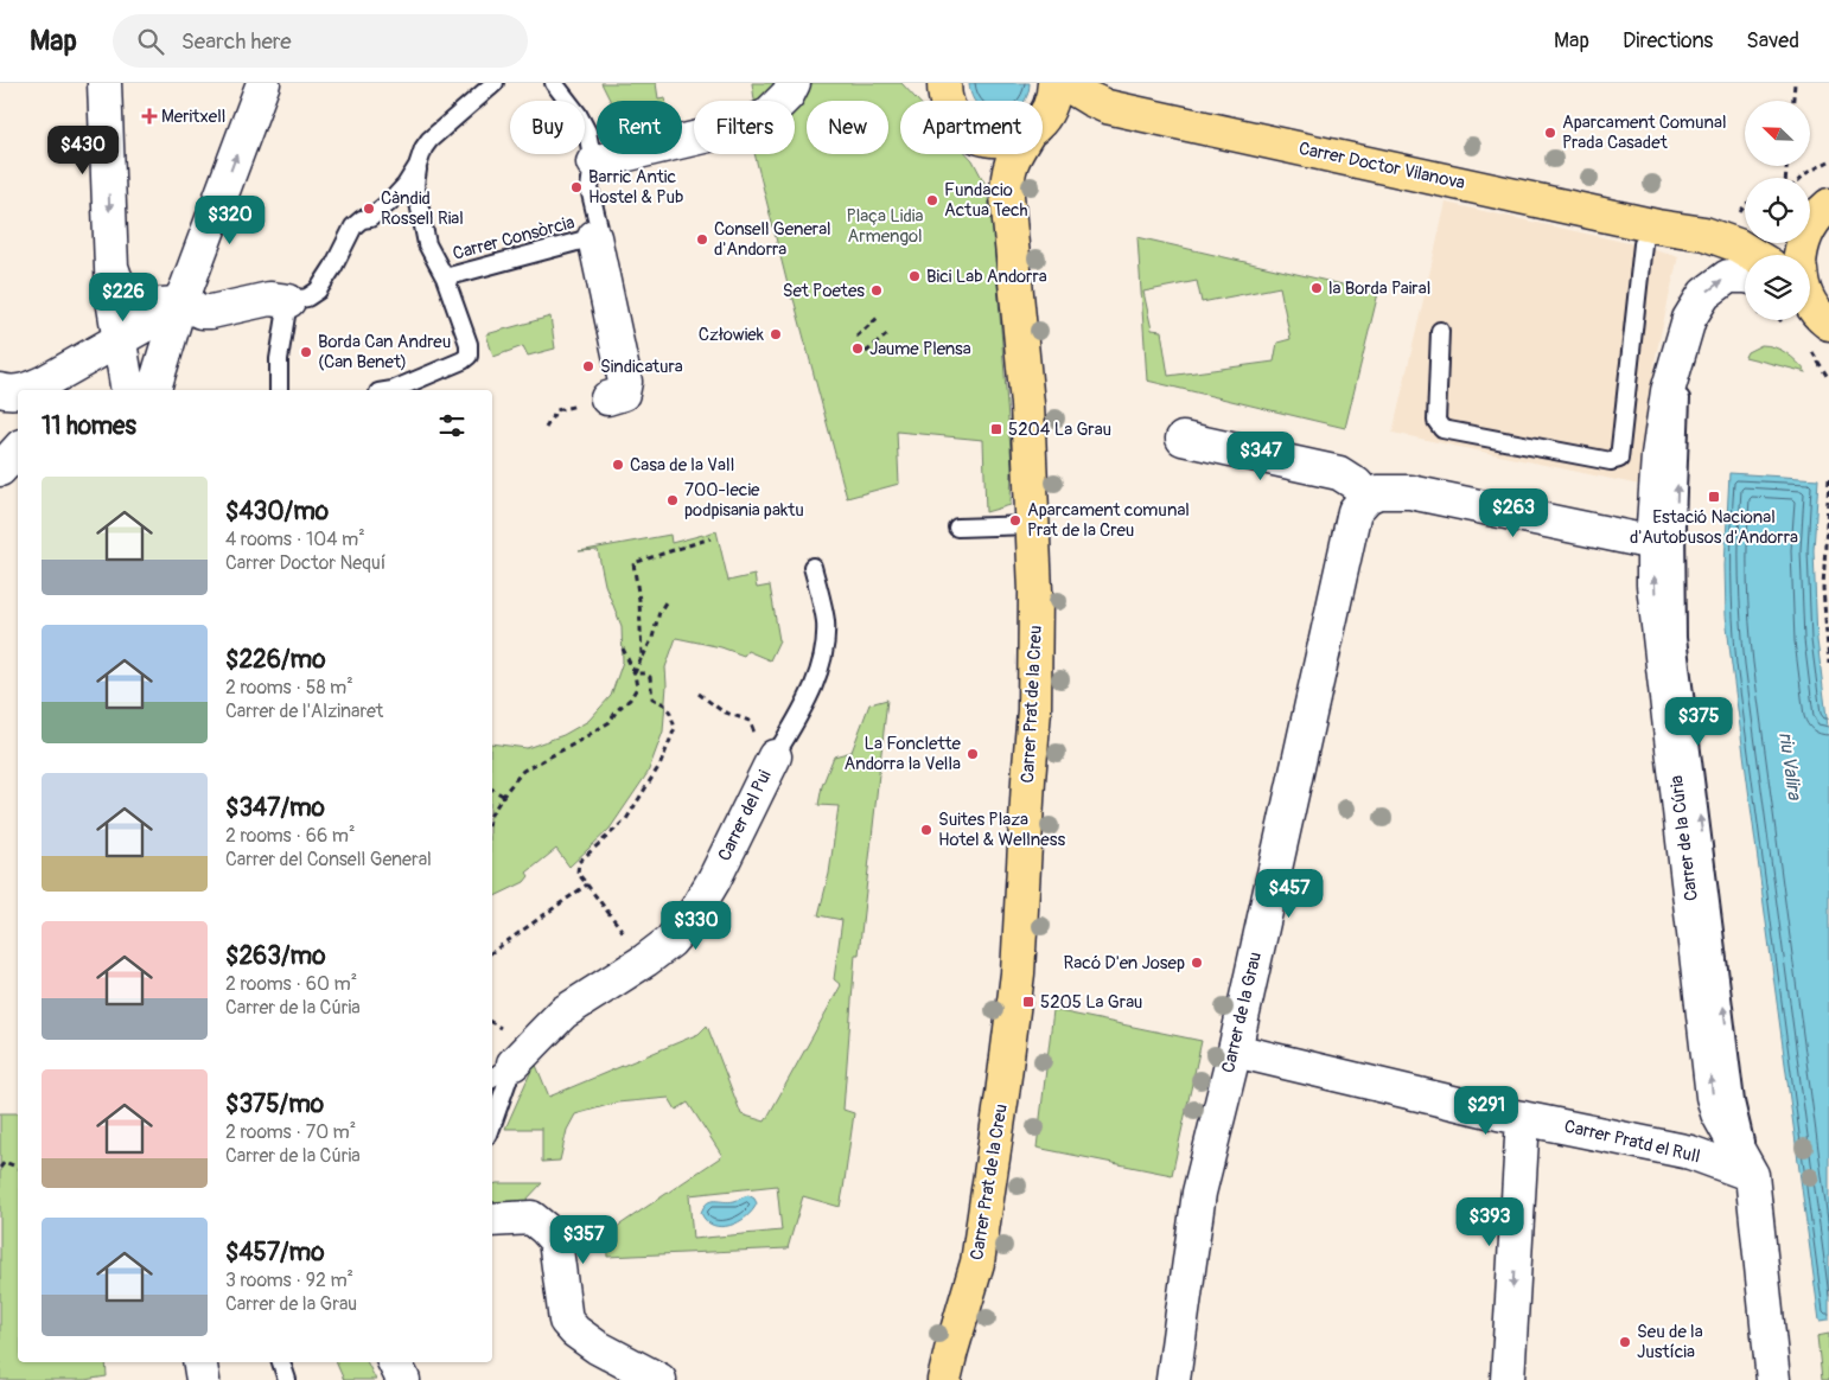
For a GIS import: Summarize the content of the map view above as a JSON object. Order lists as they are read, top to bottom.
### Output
{
  "streets": {
    "main road": ["Carrer Doctor Vilanova", "Carrer Prat de la Creu"],
    "street": [
      "Carrer del Pui",
      "Carrer de la Cúria",
      "Carrer de la Grau",
      "Carrer Pratd el Rull"
    ],
    "lane": ["Carrer Consòrcia"]
  },
  "crossings": [
    ["Carrer de la Cúria", "Carrer Pratd el Rull"],
    ["Carrer de la Grau", "Carrer Pratd el Rull"]
  ],
  "one_way": ["Carrer de la Cúria"],
  "water": ["riu Valira"],
  "parks": ["Plaça Lidia Armengol"],
  "places": {
    "health": ["Meritxell"],
    "other": [
      "Aparcament Comunal Prada Casadet",
      "Barric Antic Hostel & Pub",
      "Fundacio Actua Tech",
      "Càndid Rossell Rial",
      "Consell General d'Andorra",
      "Bici Lab Andorra",
      "la Borda Pairal",
      "Set Poetes",
      "Człowiek",
      "Jaume Plensa",
      "Borda Can Andreu (Can Benet)",
      "Sindicatura",
      "Casa de la Vall",
      "700-lecie podpisania paktu",
      "Aparcament comunal Prat de la Creu",
      "La Fonclette Andorra la Vella",
      "Suites Plaza Hotel & Wellness",
      "Racó D'en Josep",
      "Seu de la Justícia"
    ],
    "transit": ["5204 La Grau", "Estació Nacional d'Autobusos d'Andorra", "5205 La Grau"]
  },
  "north": "top left",
  "page": {
    "header": "Map",
    "search": "Search here",
    "nav": ["Map", "Directions", "Saved"],
    "chip": [
      "Buy",
      "Rent",
      "Filters",
      "New",
      "Apartment"
    ],
    "price": [
      "$430",
      "$320",
      "$226",
      "$347",
      "$263",
      "$375",
      "$457",
      "$330",
      "$291",
      "$393",
      "$357"
    ],
    "heading": "11 homes",
    "list": [
      {
        "name": "$430/mo",
        "note": "4 rooms · 104 m² · Carrer Doctor Nequí"
      },
      {
        "name": "$226/mo",
        "note": "2 rooms · 58 m² · Carrer de l'Alzinaret"
      },
      {
        "name": "$347/mo",
        "note": "2 rooms · 66 m² · Carrer del Consell General"
      },
      {
        "name": "$263/mo",
        "note": "2 rooms · 60 m² · Carrer de la Cúria"
      },
      {
        "name": "$375/mo",
        "note": "2 rooms · 70 m² · Carrer de la Cúria"
      },
      {
        "name": "$457/mo",
        "note": "3 rooms · 92 m² · Carrer de la Grau"
      }
    ]
  }
}
